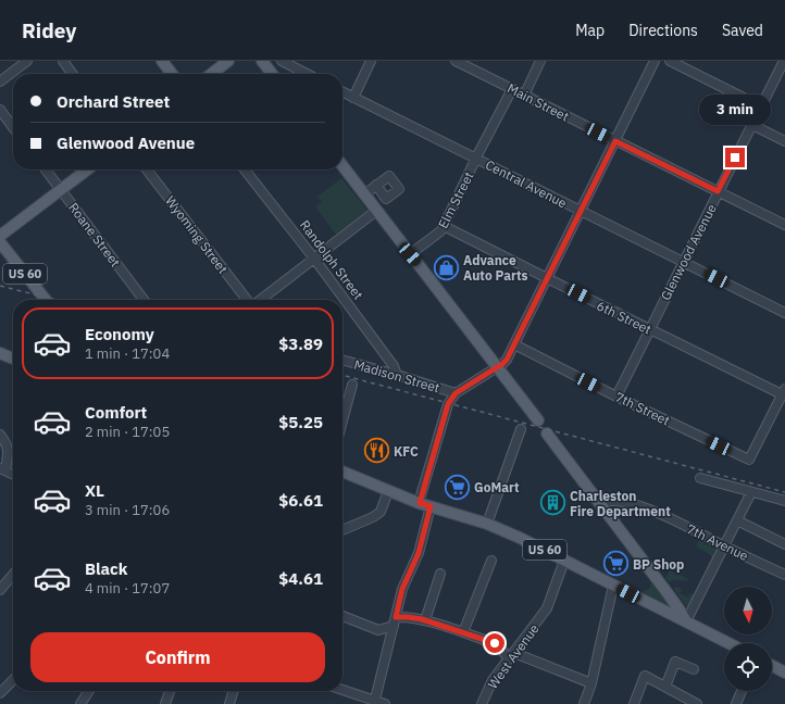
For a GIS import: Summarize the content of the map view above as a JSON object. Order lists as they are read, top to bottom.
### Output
{
  "streets": {
    "main road": ["US 60"],
    "street": [
      "Main Street",
      "Central Avenue",
      "Elm Street",
      "Roane Street",
      "Wyoming Street",
      "Glenwood Avenue",
      "Randolph Street",
      "6th Street",
      "Madison Street",
      "7th Street",
      "7th Avenue",
      "West Avenue"
    ]
  },
  "crossings": [
    ["Main Street", "Elm Street"],
    ["Main Street", "Glenwood Avenue"],
    ["Central Avenue", "Elm Street"],
    ["Central Avenue", "Glenwood Avenue"],
    ["Elm Street", "6th Street"],
    ["Glenwood Avenue", "6th Street"],
    ["Glenwood Avenue", "7th Street"],
    ["Randolph Street", "Madison Street"],
    ["US 60", "West Avenue"],
    ["6th Street", "7th Street"]
  ],
  "places": {
    "shop": ["Advance Auto Parts"],
    "restaurant": ["KFC"],
    "supermarket": ["GoMart", "BP Shop"],
    "building": ["Charleston Fire Department"]
  },
  "north": "bottom",
  "page": {
    "header": "Ridey",
    "nav": ["Map", "Directions", "Saved"],
    "banner": ["Orchard Street", "Glenwood Avenue"],
    "bubble": "3 min",
    "list": [
      {
        "name": "Economy",
        "note": "1 min · 17:04",
        "value": "$3.89"
      },
      {
        "name": "Comfort",
        "note": "2 min · 17:05",
        "value": "$5.25"
      },
      {
        "name": "XL",
        "note": "3 min · 17:06",
        "value": "$6.61"
      },
      {
        "name": "Black",
        "note": "4 min · 17:07",
        "value": "$4.61"
      }
    ],
    "buttons": "Confirm"
  }
}
